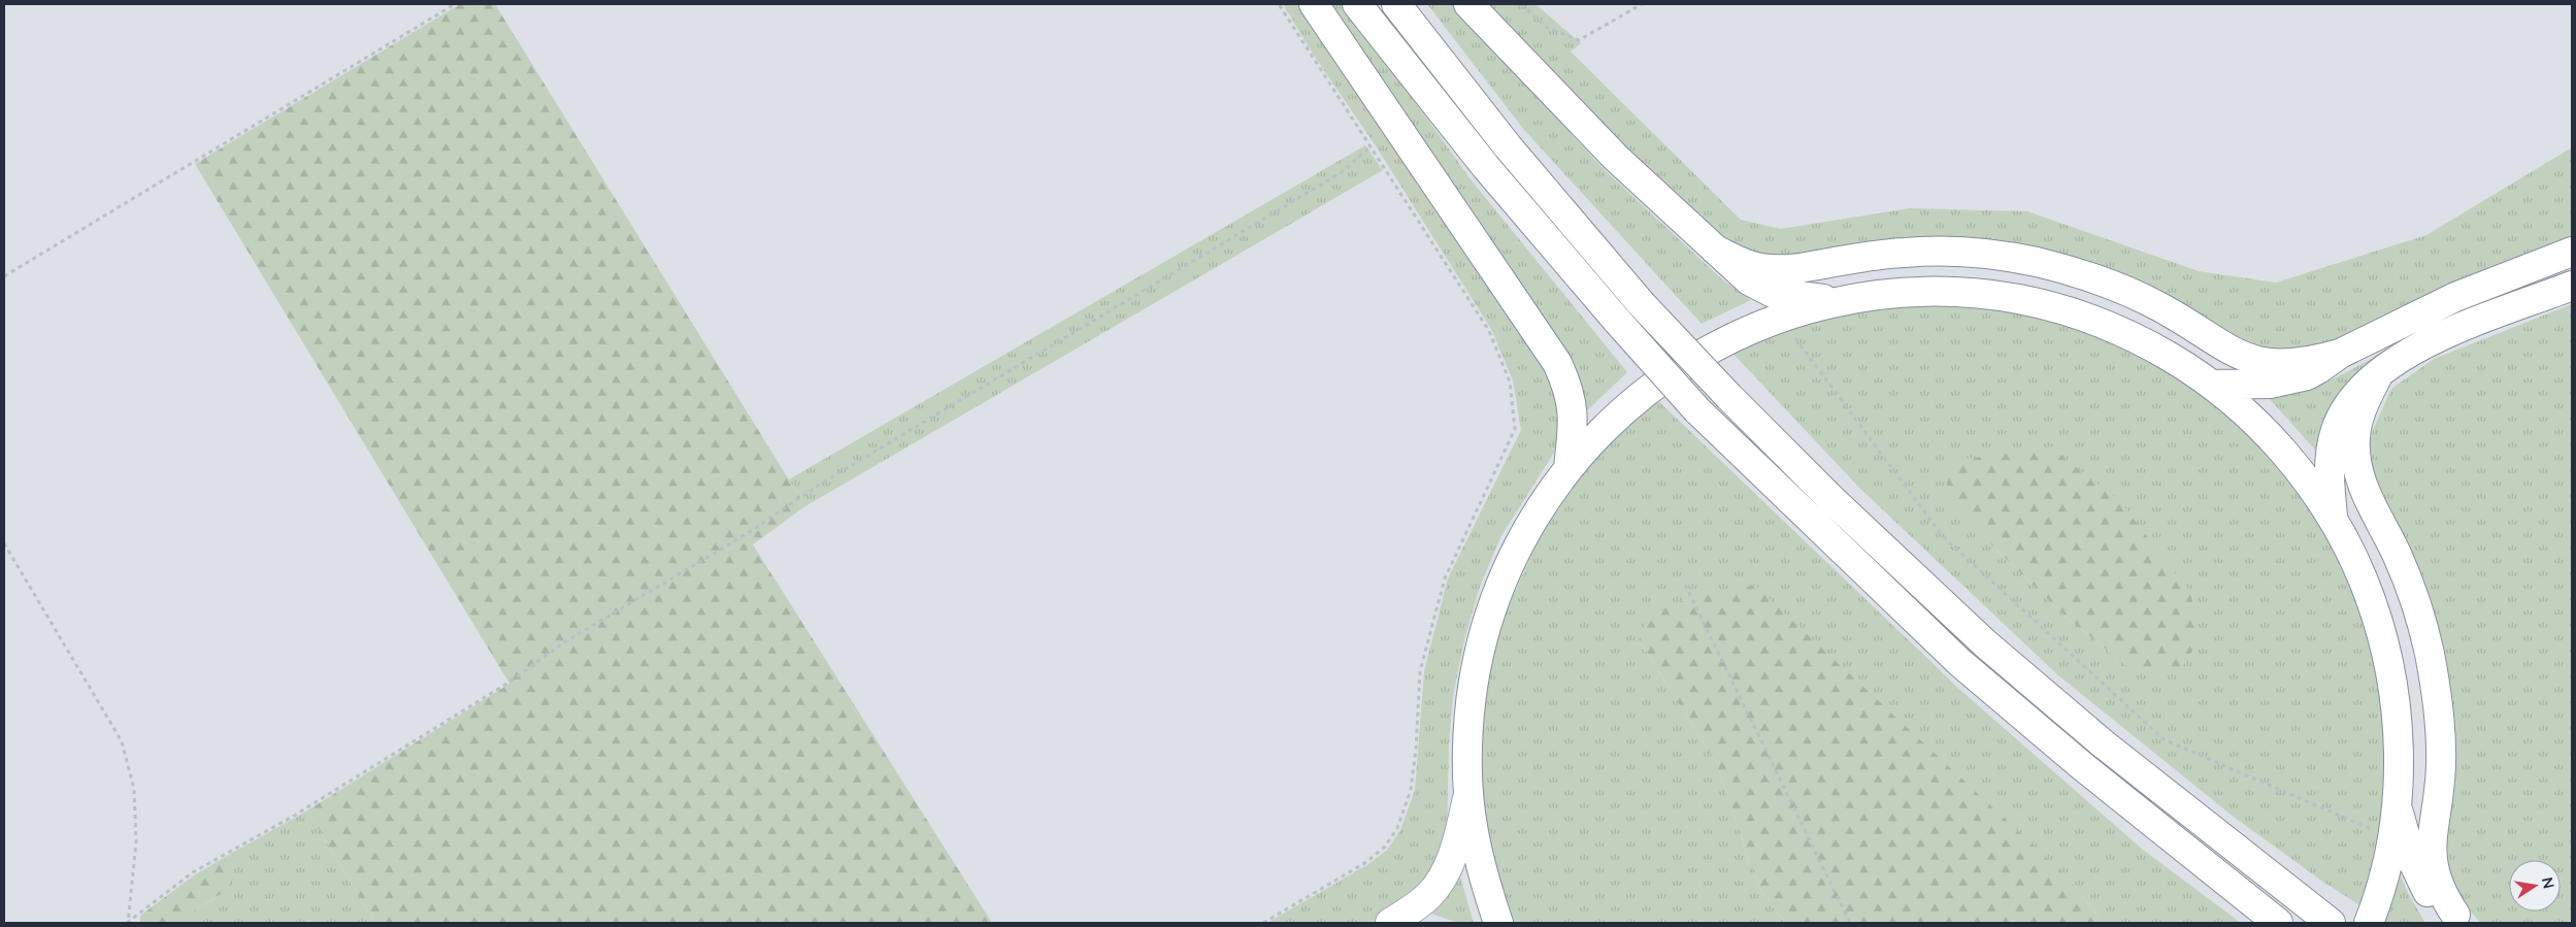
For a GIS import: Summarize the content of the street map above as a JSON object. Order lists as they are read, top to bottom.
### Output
{
  "north": "right"
}
